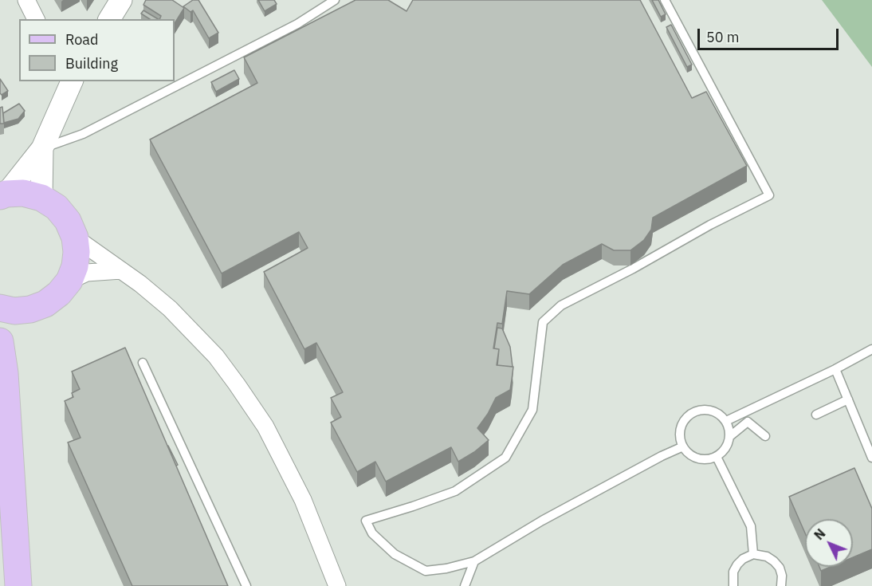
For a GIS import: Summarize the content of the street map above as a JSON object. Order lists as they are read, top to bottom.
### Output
{
  "legend": ["Road", "Building"],
  "scale_bar": "50 m",
  "north": "top left"
}
